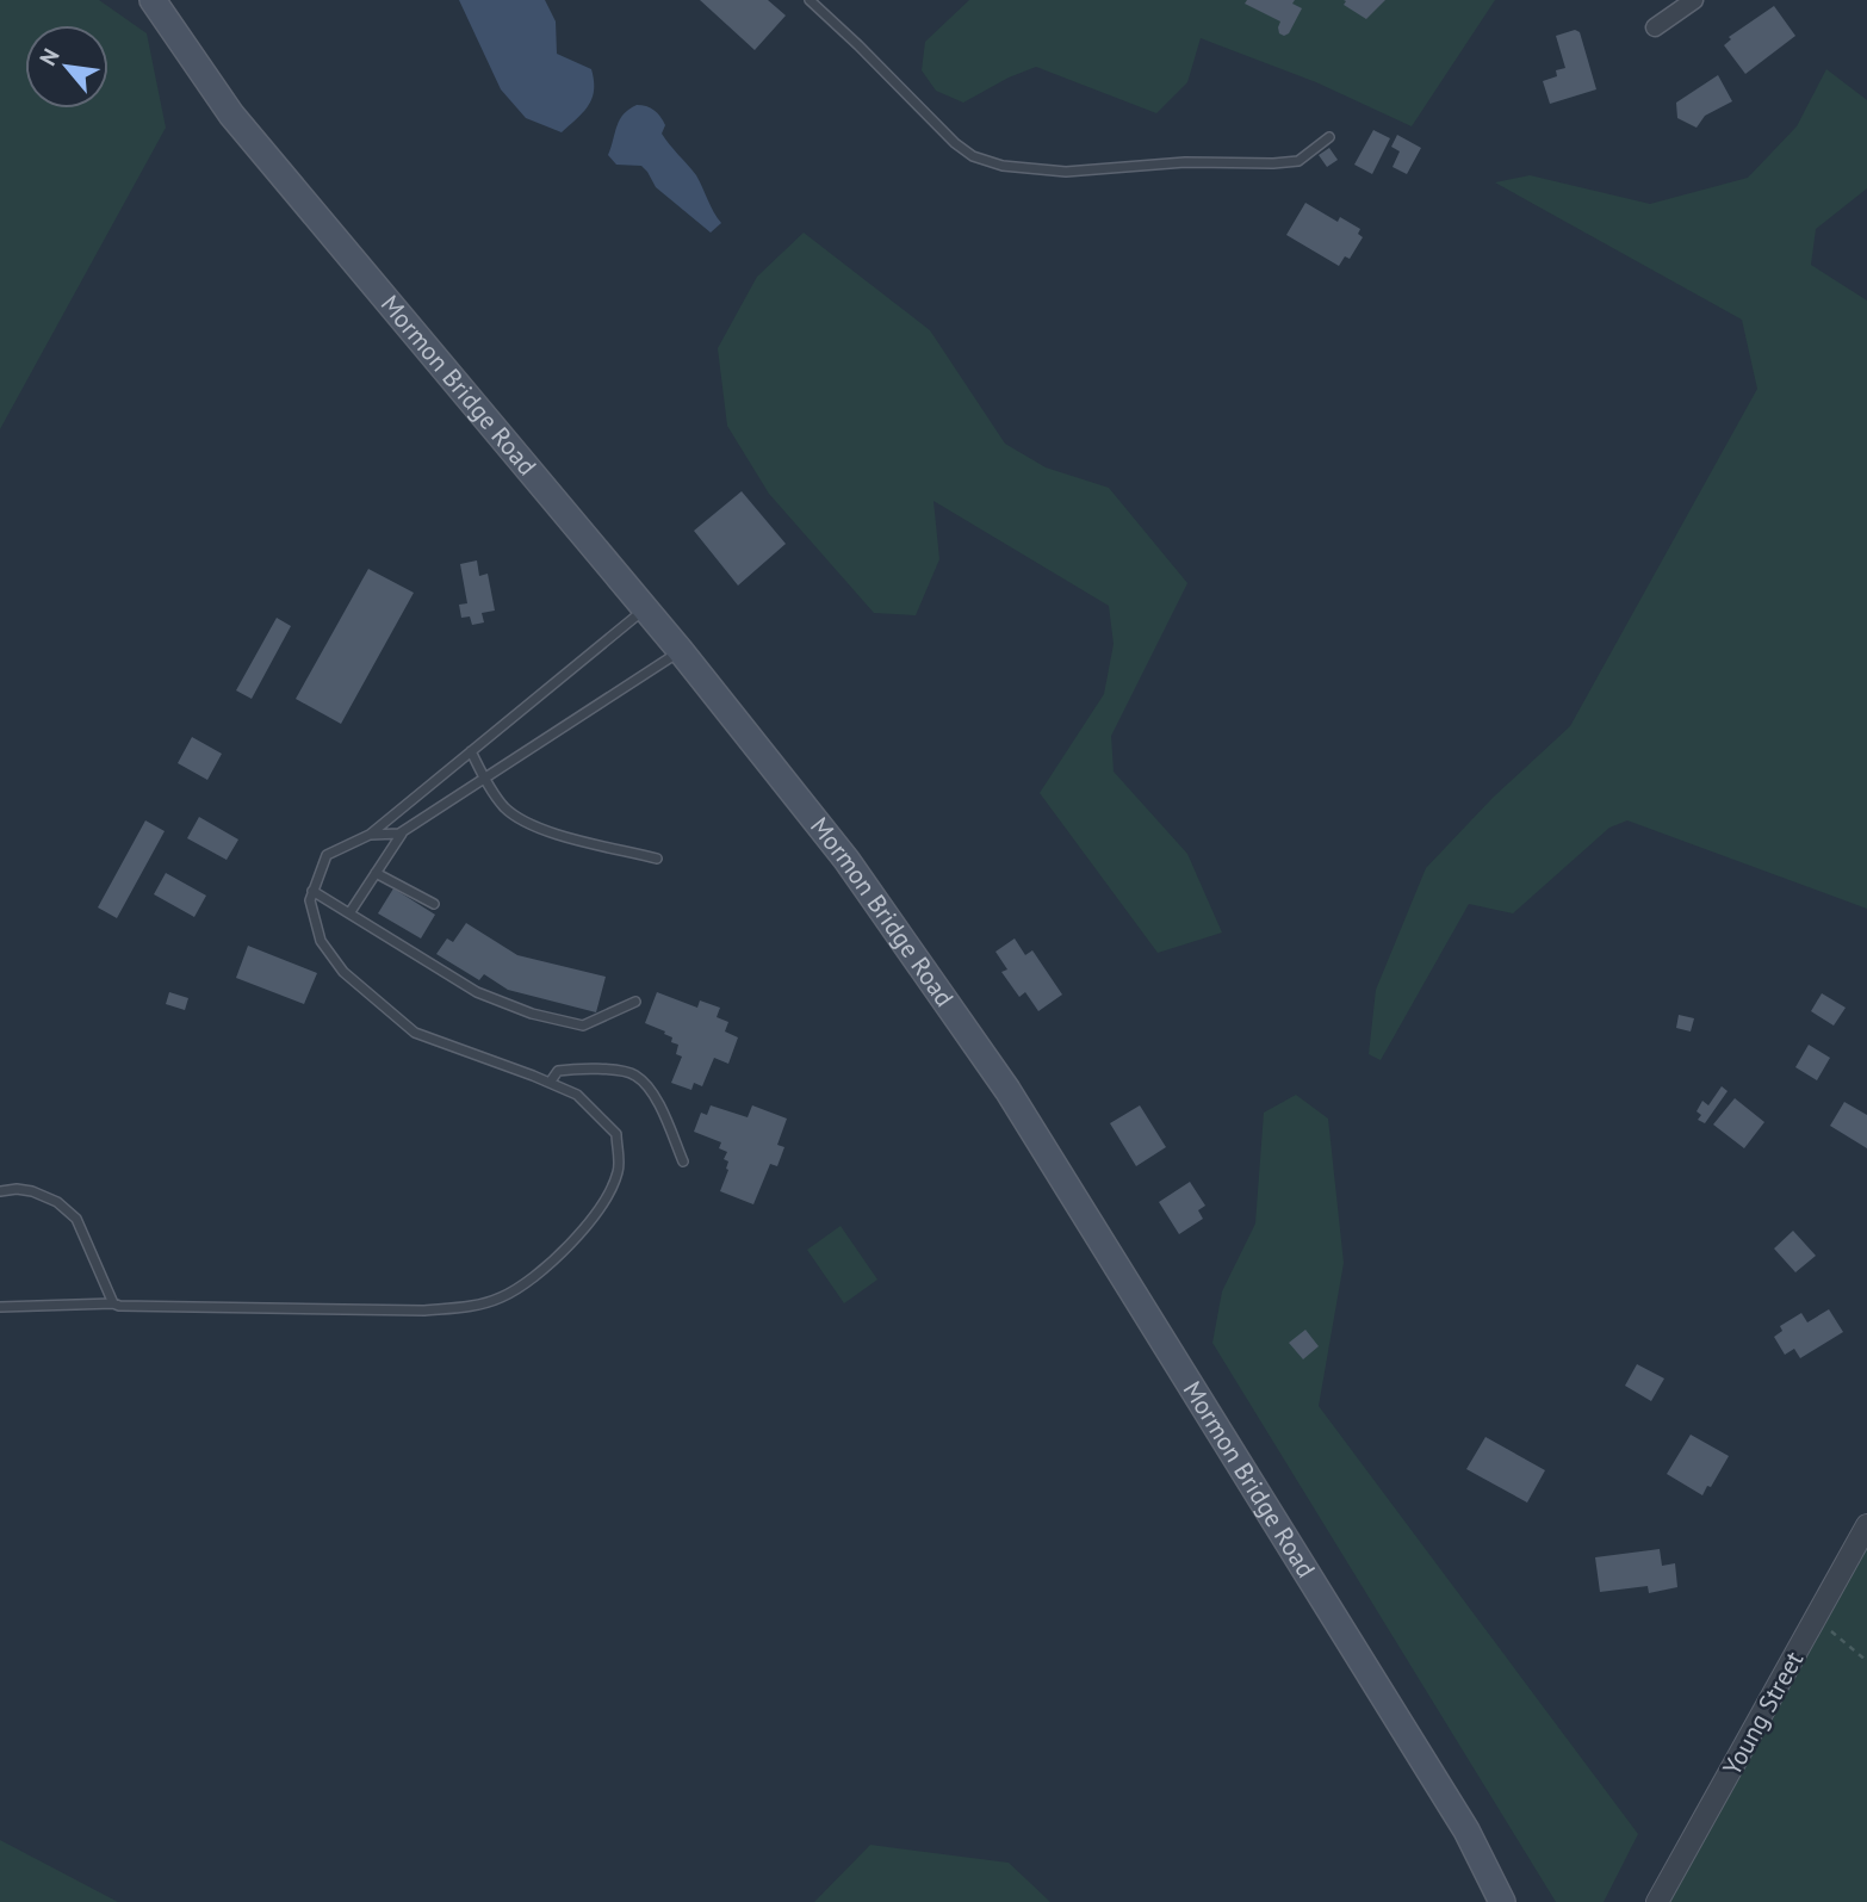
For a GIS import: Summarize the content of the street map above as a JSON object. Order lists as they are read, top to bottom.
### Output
{
  "streets": {
    "main road": ["Mormon Bridge Road"],
    "street": ["Young Street"]
  },
  "north": "top left"
}
